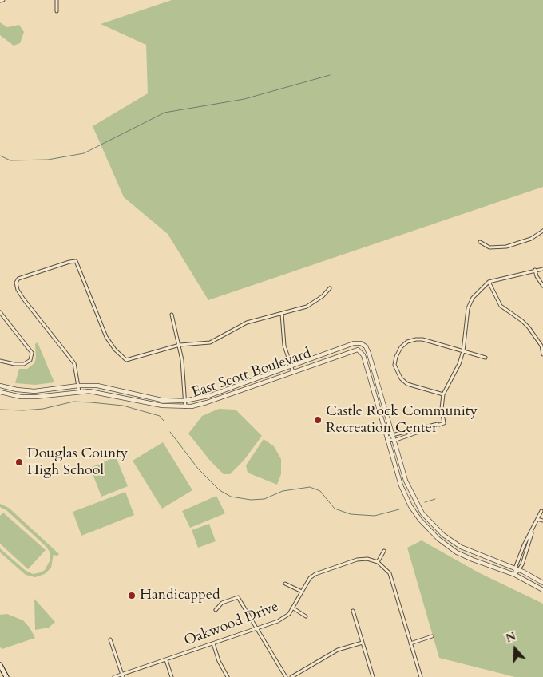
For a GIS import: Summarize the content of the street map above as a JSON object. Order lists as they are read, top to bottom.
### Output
{
  "streets": {
    "street": ["East Scott Boulevard", "Oakwood Drive"]
  },
  "places": ["Castle Rock Community Recreation Center", "Douglas County High School", "Handicapped"],
  "north": "top"
}
